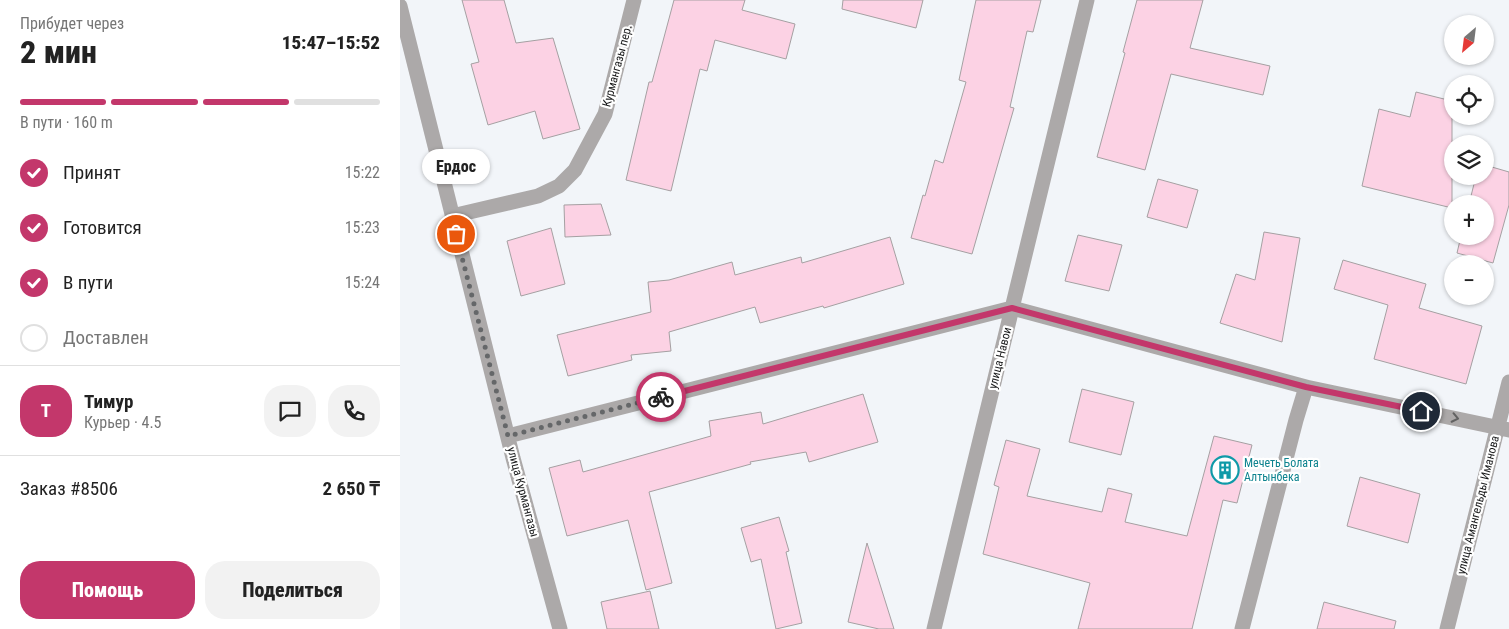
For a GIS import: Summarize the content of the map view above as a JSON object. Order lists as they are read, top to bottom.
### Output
{
  "streets": {
    "street": [
      "Курмангазы пер.",
      "улица Навои",
      "улица Курмангазы",
      "улица Амангельды Иманова"
    ]
  },
  "crossings": [
    ["Курмангазы пер.", "улица Курмангазы"]
  ],
  "places": {
    "other": ["Ердос"],
    "building": ["Мечеть Болата Алтынбека"]
  },
  "north": "bottom left",
  "page": {
    "heading": ["2 мин", "Прибудет через", "15:47–15:52"],
    "panel": [
      "Тимур",
      "Курьер · 4.5",
      "Заказ #8506",
      "2 650 ₸"
    ],
    "map_buttons": ["+", "−"],
    "bar": "В пути · 160 m",
    "list": [
      ["Принят", "15:22"],
      ["Готовится", "15:23"],
      ["В пути", "15:24"],
      "Доставлен"
    ],
    "bubble": "Ердос",
    "round": "Т",
    "buttons": ["Помощь", "Поделиться"]
  }
}
